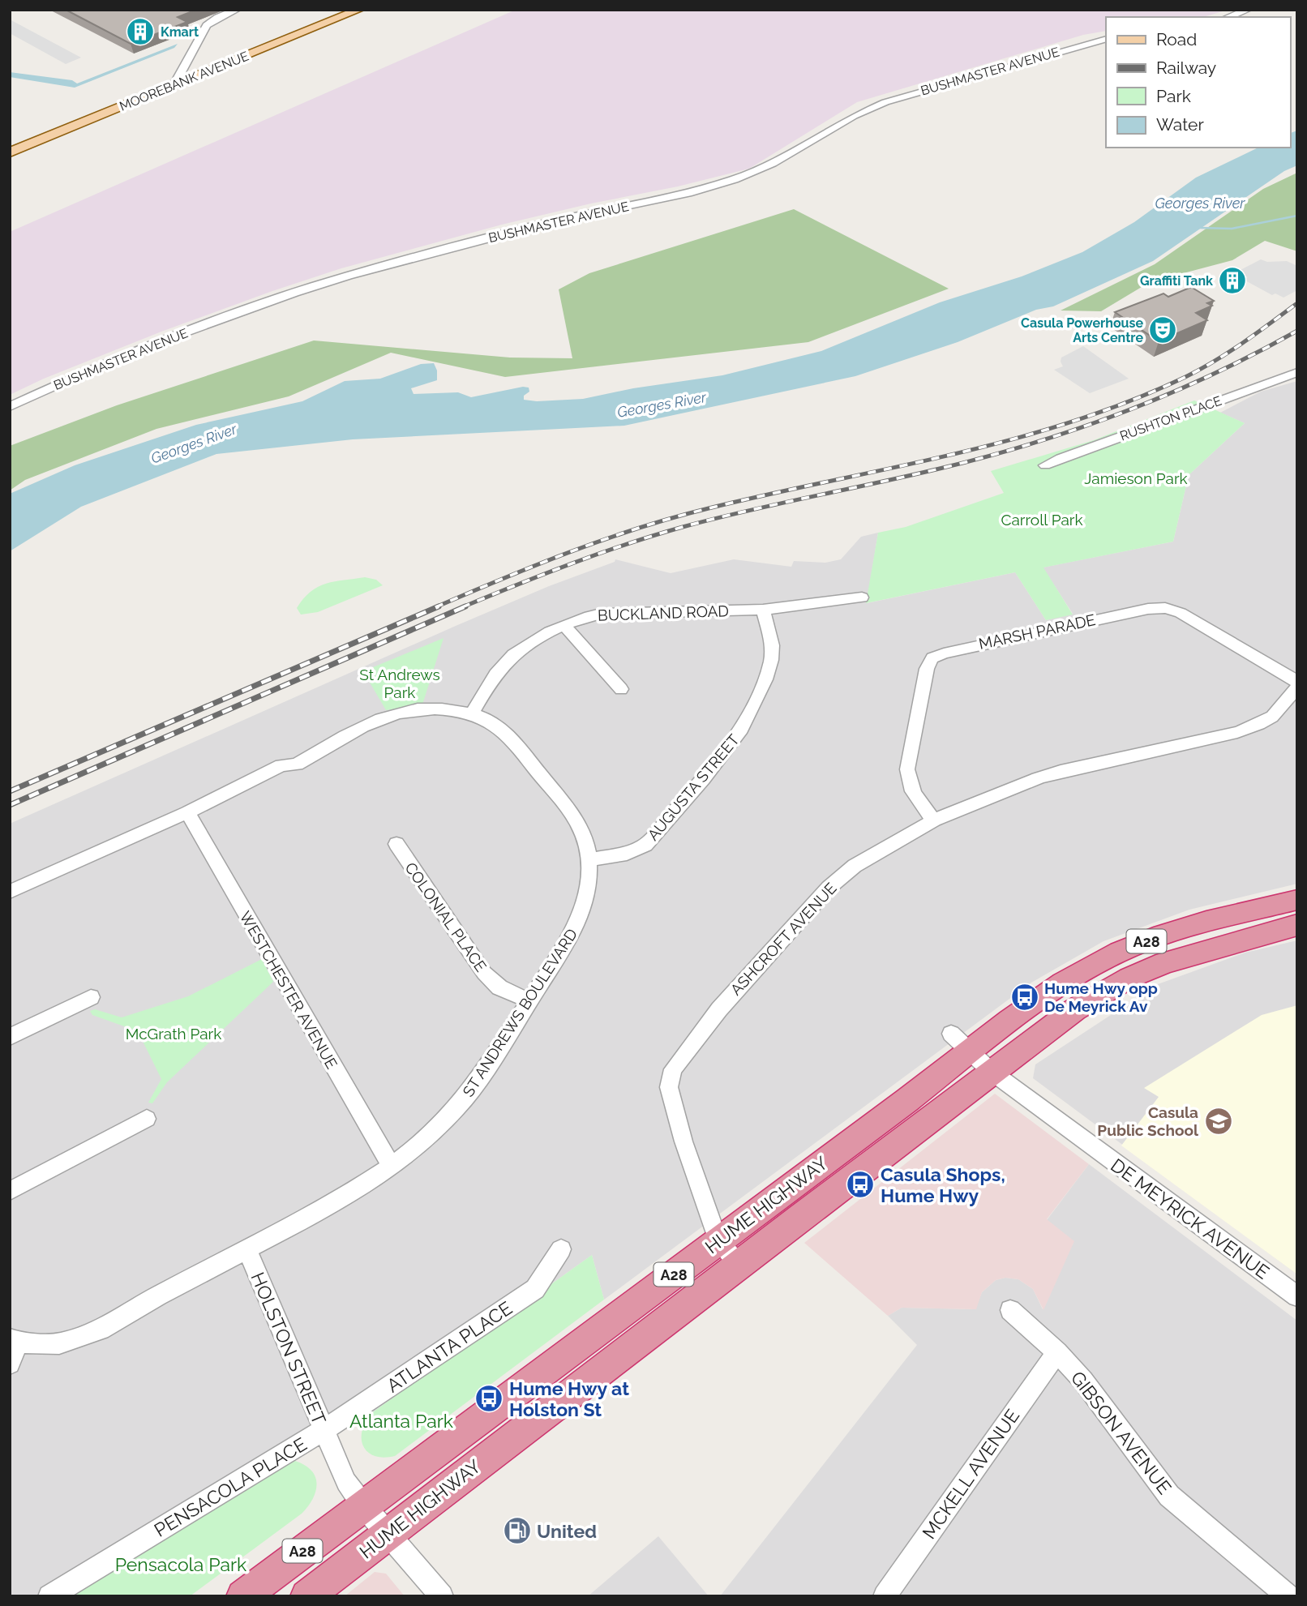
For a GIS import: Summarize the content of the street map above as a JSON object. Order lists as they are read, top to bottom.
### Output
{
  "streets": {
    "highway": ["A28", "HUME HIGHWAY"],
    "main road": ["MOOREBANK AVENUE"],
    "street": [
      "BUSHMASTER AVENUE",
      "RUSHTON PLACE",
      "BUCKLAND ROAD",
      "MARSH PARADE",
      "AUGUSTA STREET",
      "COLONIAL PLACE",
      "ASHCROFT AVENUE",
      "WESTCHESTER AVENUE",
      "ST ANDREWS BOULEVARD",
      "DE MEYRICK AVENUE",
      "ATLANTA PLACE",
      "HOLSTON STREET",
      "GIBSON AVENUE",
      "MCKELL AVENUE",
      "PENSACOLA PLACE"
    ]
  },
  "crossings": [
    ["BUCKLAND ROAD", "AUGUSTA STREET"],
    ["BUCKLAND ROAD", "ST ANDREWS BOULEVARD"],
    ["MARSH PARADE", "ASHCROFT AVENUE"],
    ["AUGUSTA STREET", "ST ANDREWS BOULEVARD"],
    ["COLONIAL PLACE", "ST ANDREWS BOULEVARD"],
    ["ASHCROFT AVENUE", "HUME HIGHWAY"],
    ["WESTCHESTER AVENUE", "ST ANDREWS BOULEVARD"],
    ["ST ANDREWS BOULEVARD", "HOLSTON STREET"],
    ["HUME HIGHWAY", "DE MEYRICK AVENUE"],
    ["HUME HIGHWAY", "HOLSTON STREET"],
    ["ATLANTA PLACE", "HOLSTON STREET"],
    ["ATLANTA PLACE", "PENSACOLA PLACE"],
    ["HOLSTON STREET", "PENSACOLA PLACE"],
    ["GIBSON AVENUE", "MCKELL AVENUE"]
  ],
  "water": ["Georges River"],
  "parks": [
    "Jamieson Park",
    "Carroll Park",
    "St Andrews Park",
    "McGrath Park",
    "Atlanta Park",
    "Pensacola Park"
  ],
  "places": {
    "building": ["Kmart", "Graffiti Tank"],
    "theatre": ["Casula Powerhouse Arts Centre"],
    "bus stop": ["Hume Hwy opp De Meyrick Av", "Casula Shops, Hume Hwy", "Hume Hwy at Holston St"],
    "school or university": ["Casula Public School"],
    "fuel station": ["United"]
  },
  "legend": [
    "Road",
    "Railway",
    "Park",
    "Water"
  ]
}
